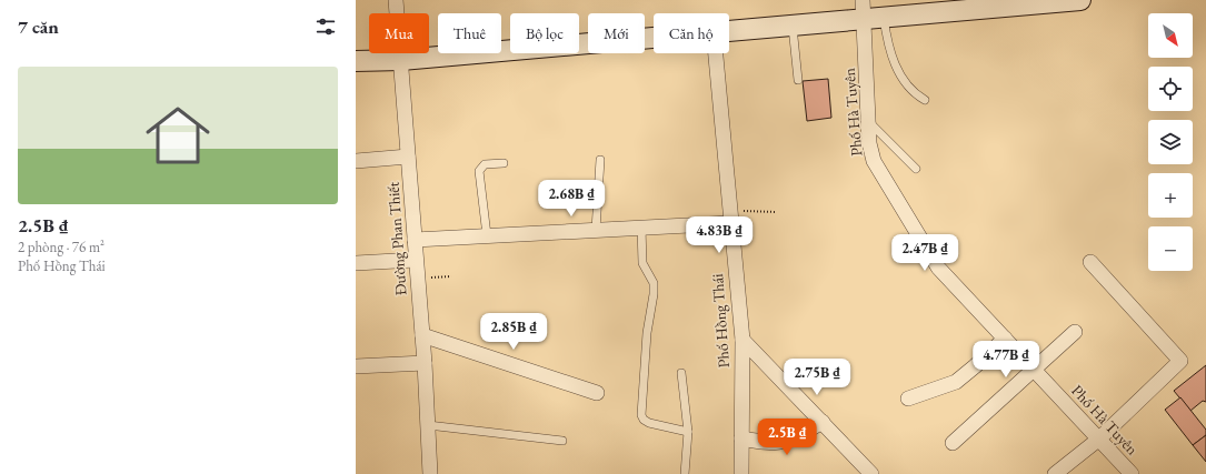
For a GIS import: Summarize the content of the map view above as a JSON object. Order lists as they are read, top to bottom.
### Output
{
  "streets": {
    "street": ["Phố Hà Tuyên", "Đường Phan Thiết", "Phố Hồng Thái"]
  },
  "north": "bottom right",
  "page": {
    "heading": "7 căn",
    "map_buttons": ["+", "−"],
    "chip": [
      "Mua",
      "Thuê",
      "Bộ lọc",
      "Mới",
      "Căn hộ"
    ],
    "list": [
      {
        "name": "2.5B ₫",
        "note": "2 phòng · 76 m² · Phố Hồng Thái"
      }
    ],
    "price": [
      "2.68B ₫",
      "4.83B ₫",
      "2.47B ₫",
      "2.85B ₫",
      "4.77B ₫",
      "2.75B ₫",
      "2.5B ₫"
    ]
  }
}
